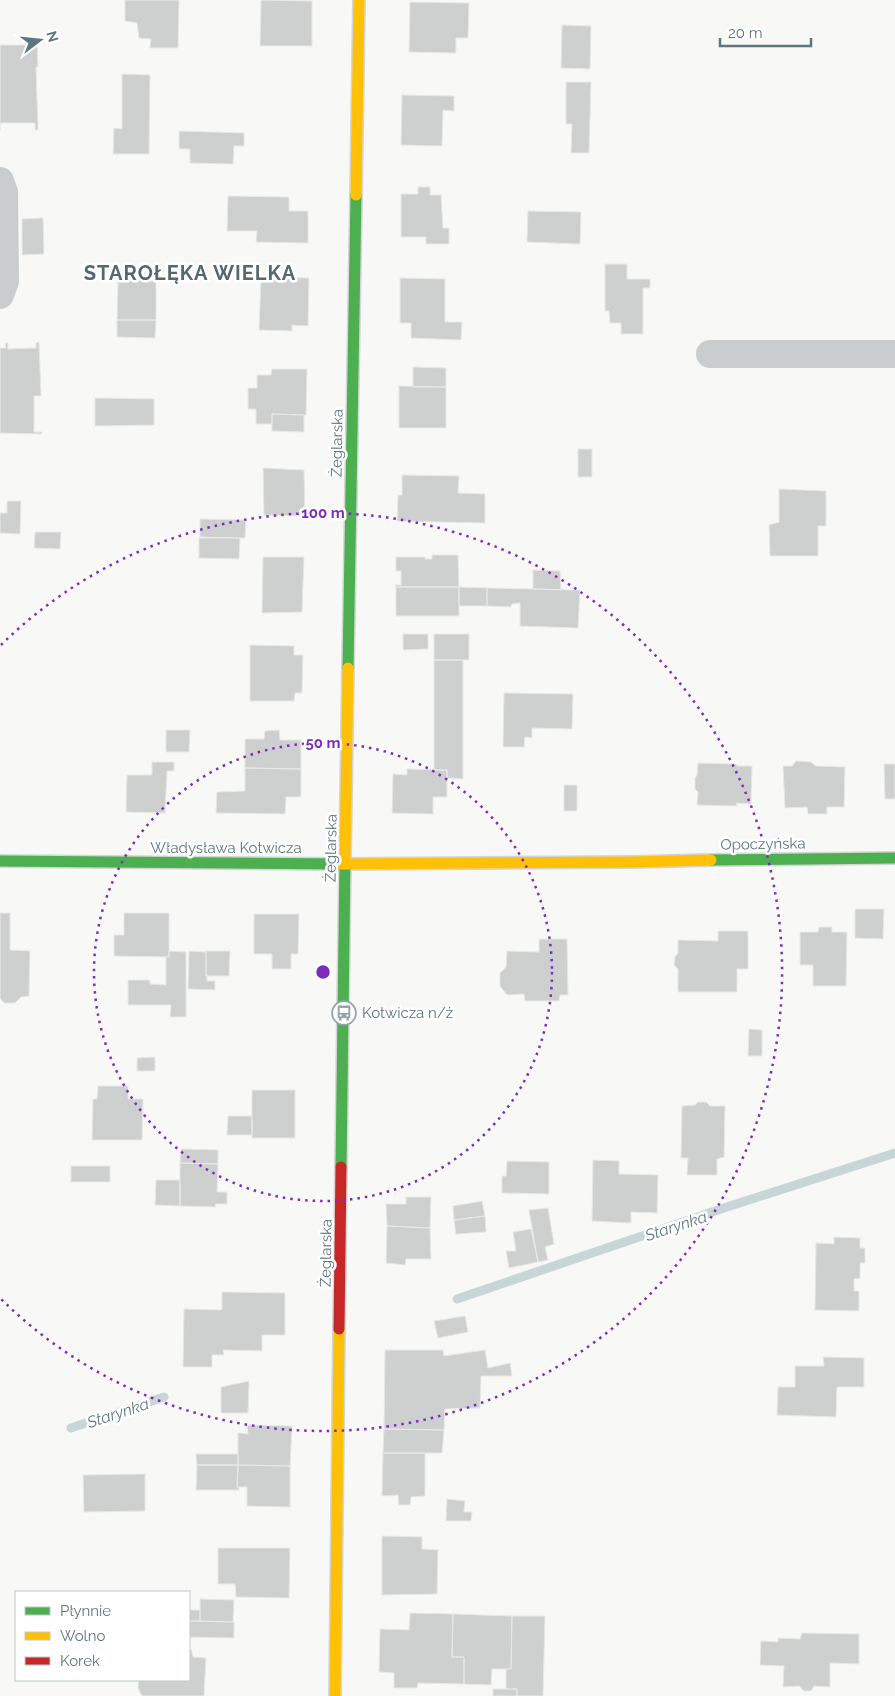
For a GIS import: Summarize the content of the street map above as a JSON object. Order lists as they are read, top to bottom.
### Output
{
  "streets": {
    "street": ["Żeglarska", "Opoczyńska", "Władysława Kotwicza"]
  },
  "crossings": [
    ["Żeglarska", "Władysława Kotwicza"],
    ["Opoczyńska", "Władysława Kotwicza"]
  ],
  "districts": ["STAROŁĘKA WIELKA"],
  "water": ["Starynka"],
  "places": {
    "bus stop": ["Kotwicza n/ż"]
  },
  "legend": ["Płynnie", "Wolno", "Korek"],
  "scale_bar": "20 m",
  "north": "right",
  "rings": ["100 m", "50 m"]
}
